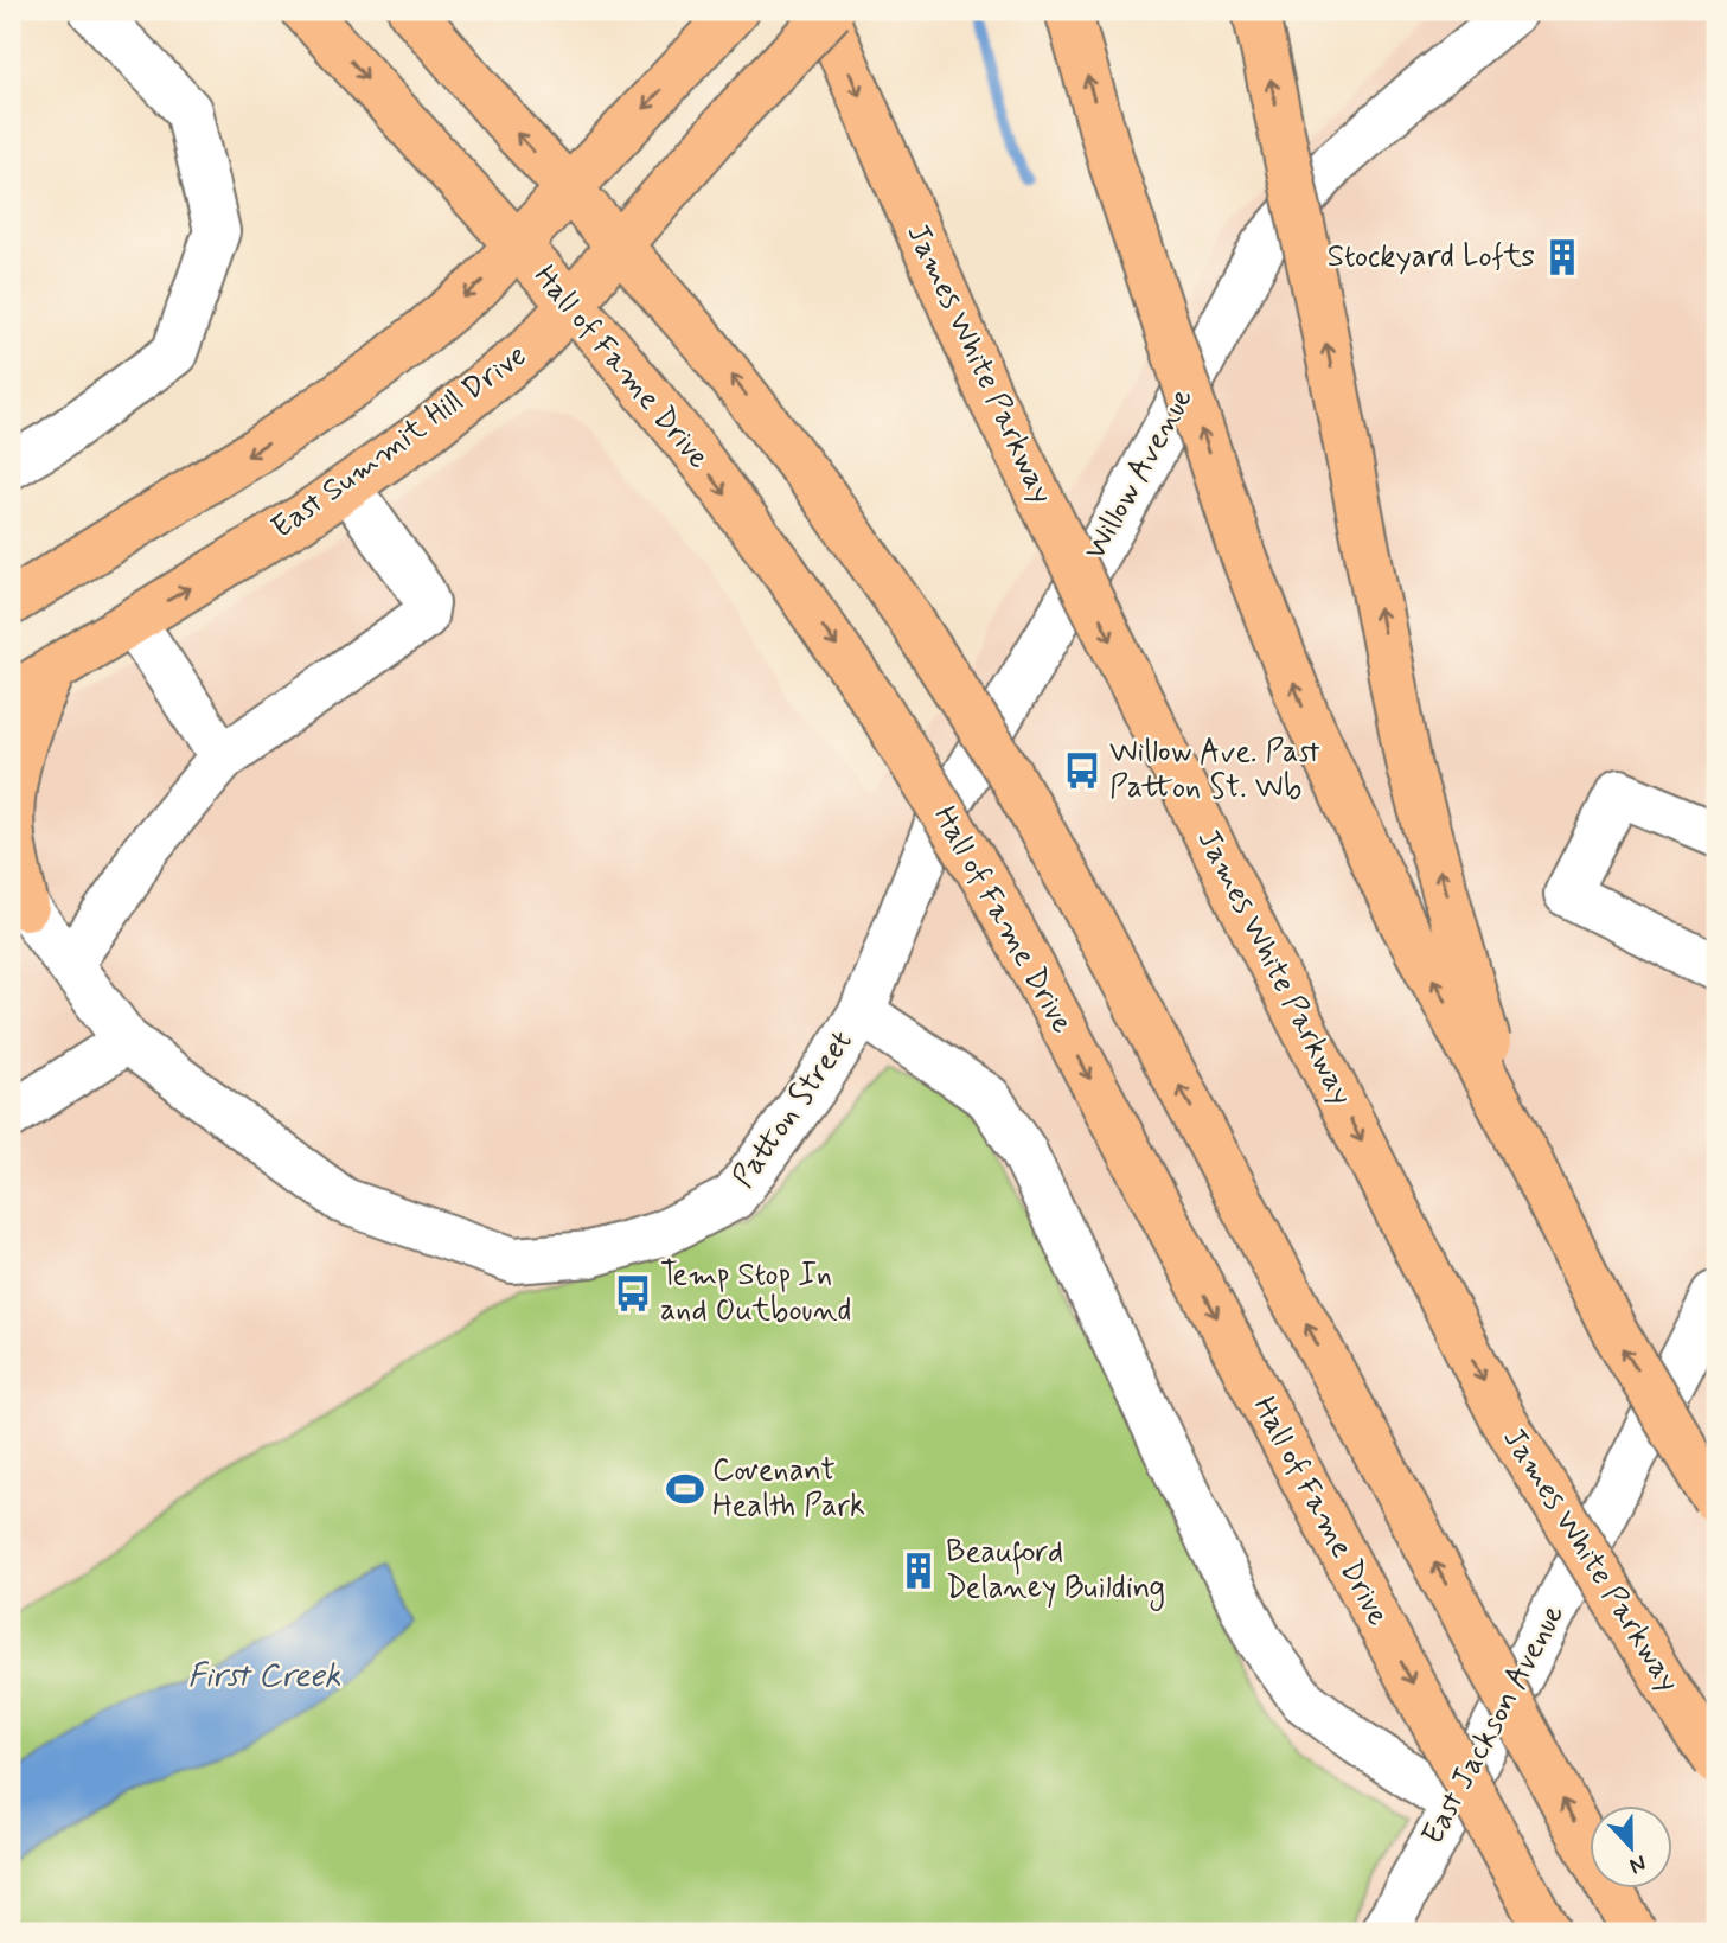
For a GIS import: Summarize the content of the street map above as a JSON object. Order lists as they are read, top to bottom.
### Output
{
  "streets": {
    "main road": ["James White Parkway", "Hall of Fame Drive", "East Summit Hill Drive"],
    "street": ["Willow Avenue", "Patton Street", "East Jackson Avenue"]
  },
  "crossings": [
    ["Hall of Fame Drive", "East Summit Hill Drive"],
    ["Willow Avenue", "Patton Street"],
    ["Patton Street", "East Jackson Avenue"]
  ],
  "water": ["First Creek"],
  "places": {
    "building": ["Stockyard Lofts", "Beauford Delaney Building"],
    "bus stop": ["Willow Ave. Past Patton St. Wb", "Temp Stop In and Outbound"],
    "sports": ["Covenant Health Park"]
  },
  "north": "bottom"
}
